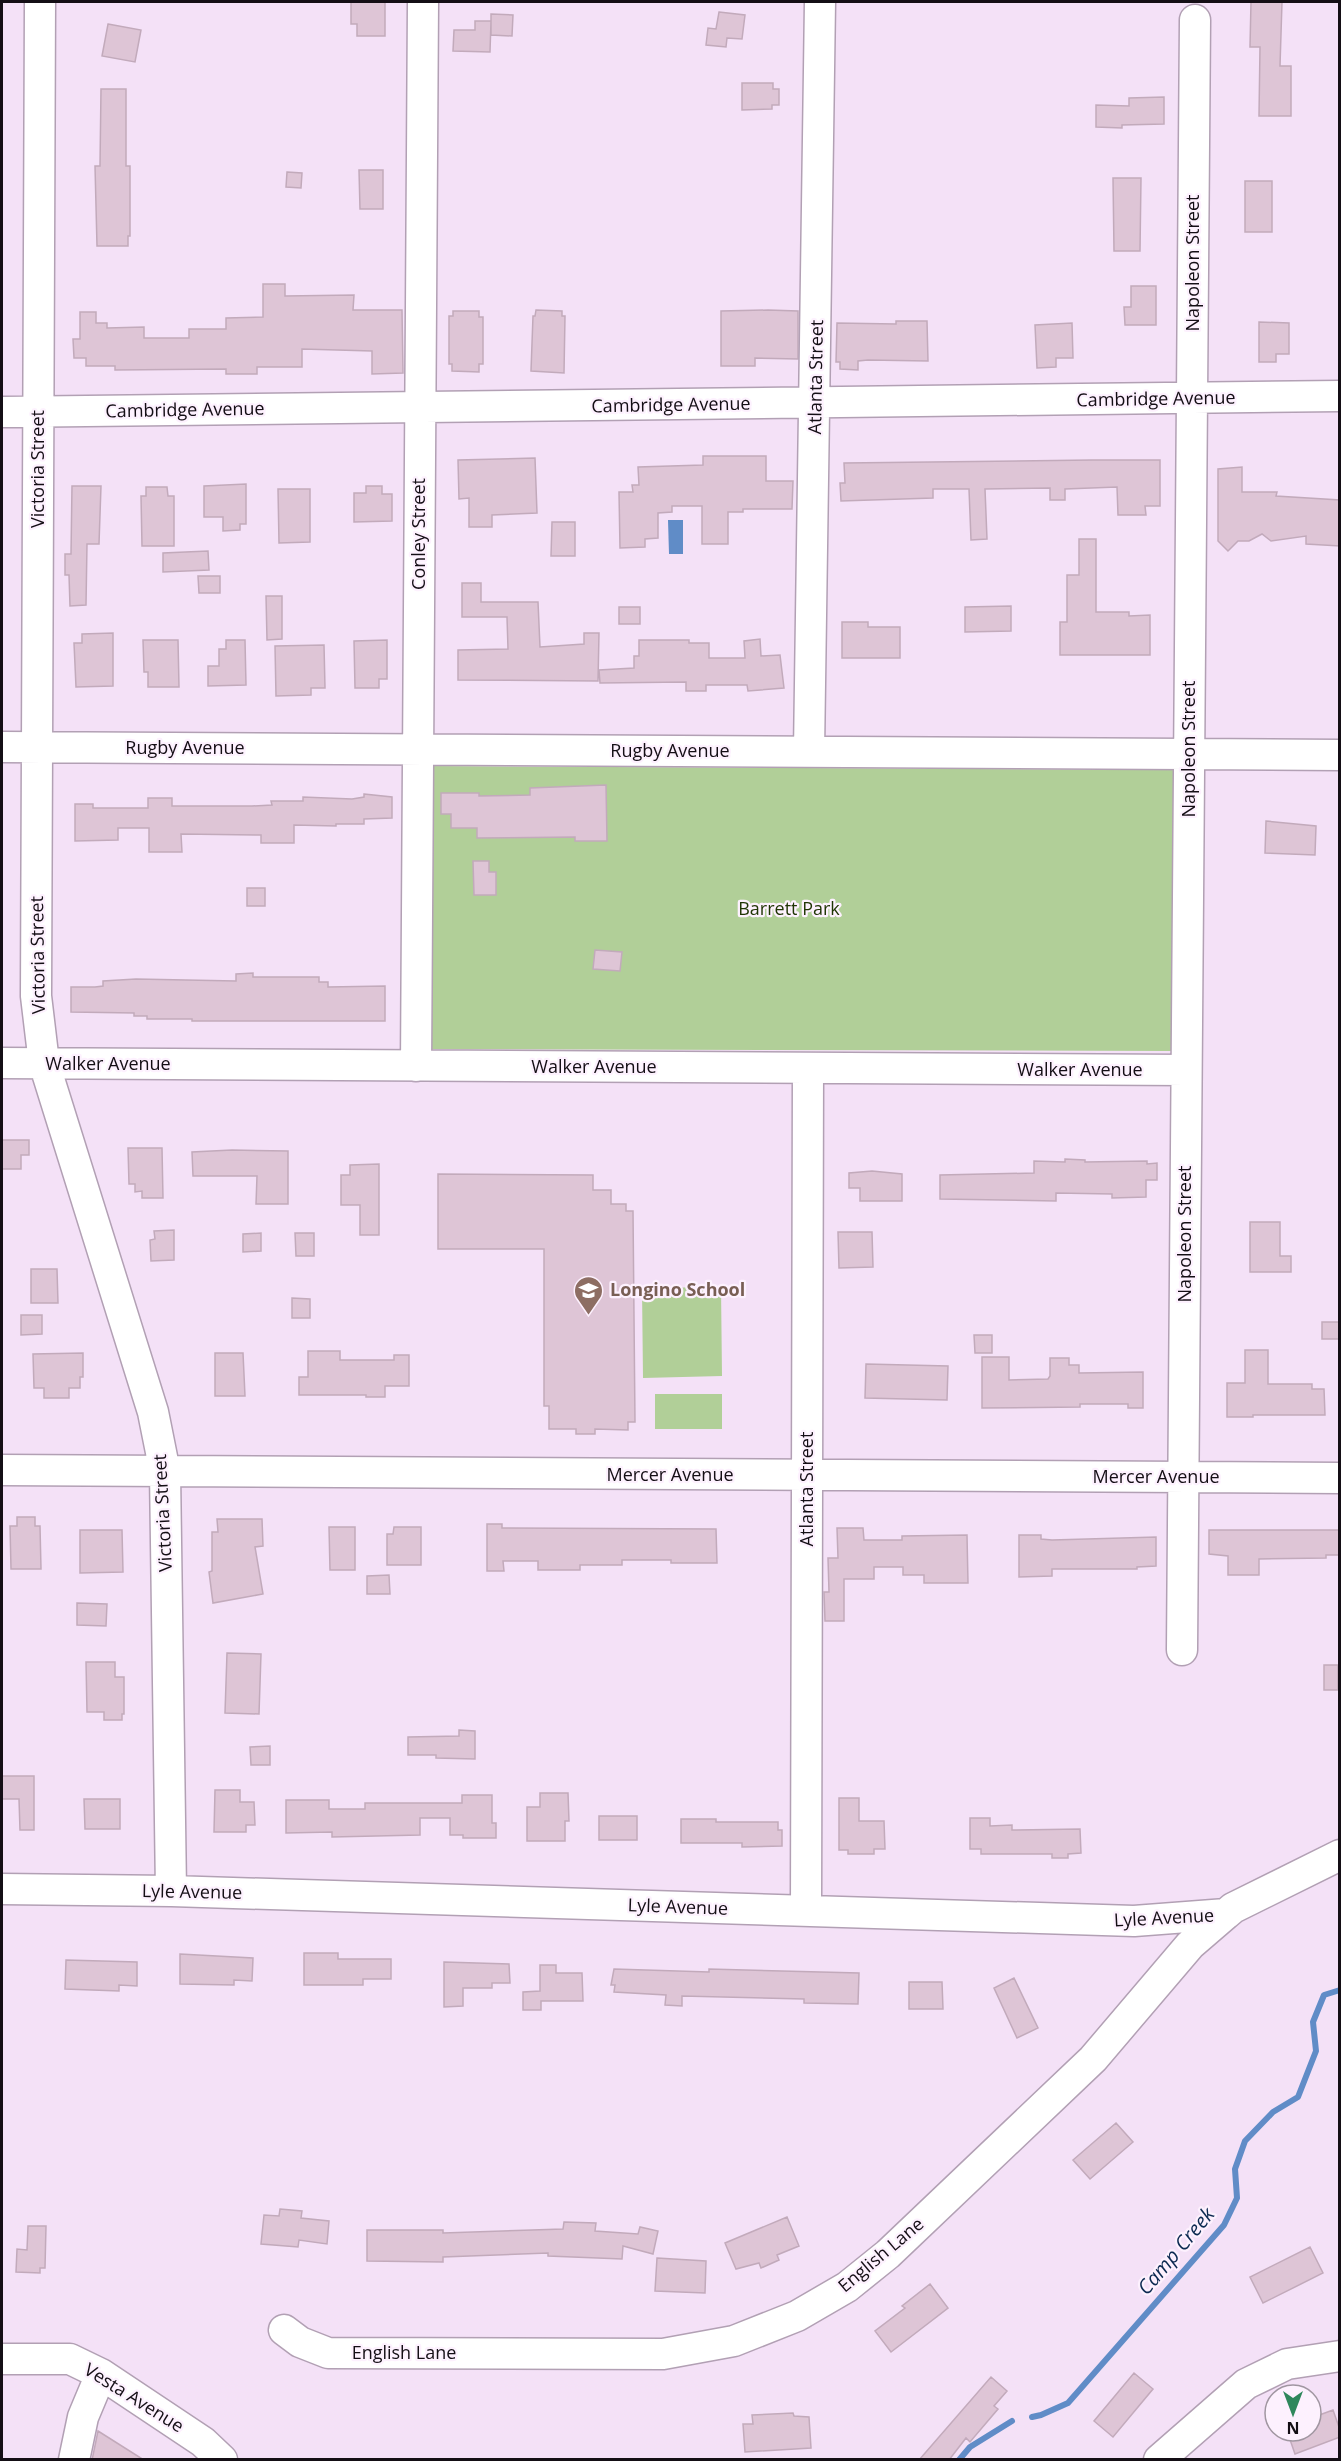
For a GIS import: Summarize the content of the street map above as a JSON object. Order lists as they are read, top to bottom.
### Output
{
  "streets": {
    "street": [
      "Napoleon Street",
      "Atlanta Street",
      "Cambridge Avenue",
      "Victoria Street",
      "Conley Street",
      "Rugby Avenue",
      "Walker Avenue",
      "Mercer Avenue",
      "Lyle Avenue",
      "English Lane",
      "Vesta Avenue"
    ]
  },
  "crossings": [
    ["Napoleon Street", "Cambridge Avenue"],
    ["Napoleon Street", "Rugby Avenue"],
    ["Napoleon Street", "Walker Avenue"],
    ["Napoleon Street", "Mercer Avenue"],
    ["Atlanta Street", "Cambridge Avenue"],
    ["Atlanta Street", "Rugby Avenue"],
    ["Atlanta Street", "Walker Avenue"],
    ["Atlanta Street", "Mercer Avenue"],
    ["Atlanta Street", "Lyle Avenue"],
    ["Cambridge Avenue", "Victoria Street"],
    ["Cambridge Avenue", "Conley Street"],
    ["Victoria Street", "Rugby Avenue"],
    ["Victoria Street", "Walker Avenue"],
    ["Victoria Street", "Mercer Avenue"],
    ["Victoria Street", "Lyle Avenue"],
    ["Conley Street", "Rugby Avenue"],
    ["Conley Street", "Walker Avenue"],
    ["Lyle Avenue", "English Lane"]
  ],
  "water": ["Camp Creek"],
  "parks": ["Barrett Park"],
  "places": {
    "school or university": ["Longino School"]
  },
  "north": "bottom"
}
